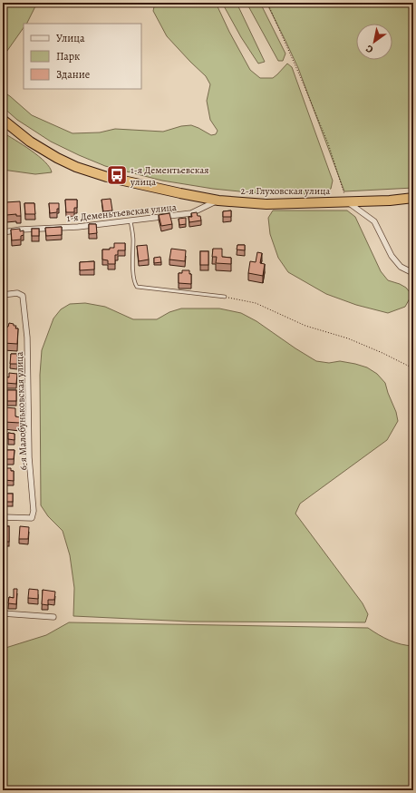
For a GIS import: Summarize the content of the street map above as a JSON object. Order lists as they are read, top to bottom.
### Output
{
  "streets": {
    "highway": ["2-я Глуховская улица"],
    "street": ["1-я Деменьтьевская улица", "6-я Малобуньковская улица"]
  },
  "crossings": [
    ["2-я Глуховская улица", "1-я Деменьтьевская улица"]
  ],
  "places": {
    "bus stop": ["1-я Дементьевская улица"]
  },
  "legend": ["Улица", "Парк", "Здание"],
  "north": "bottom left"
}
